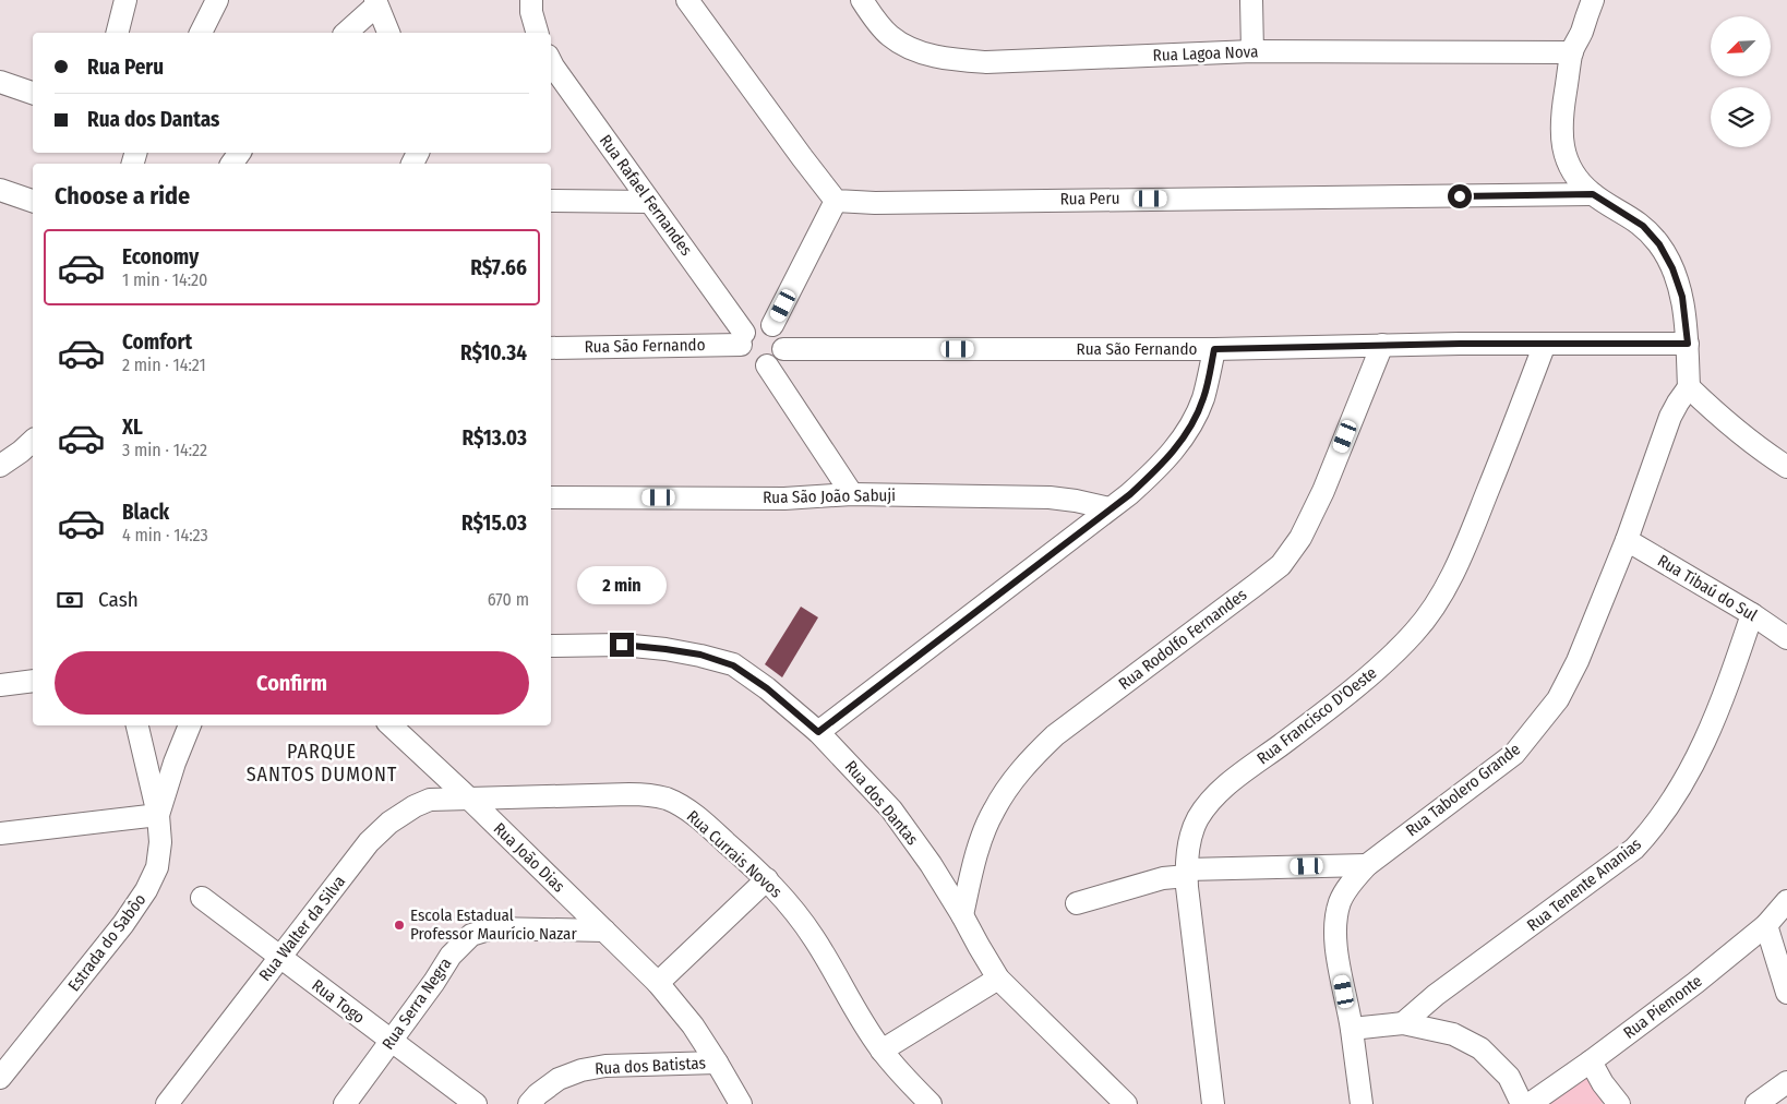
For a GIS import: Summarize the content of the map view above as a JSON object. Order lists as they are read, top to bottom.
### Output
{
  "streets": {
    "street": [
      "Rua Lagoa Nova",
      "Rua Rafael Fernandes",
      "Rua Peru",
      "Rua São Fernando",
      "Rua São João Sabuji",
      "Rua Tibaú do Sul",
      "Rua Rodolfo Fernandes",
      "Rua Francisco D'Oeste",
      "Rua Tabolero Grande",
      "Rua dos Dantas",
      "Rua Currais Novos",
      "Rua João Dias",
      "Rua Tenente Ananias",
      "Rua Walter da Silva",
      "Estrada do Sabôo",
      "Rua Togo",
      "Rua Serra Negra",
      "Rua Piemonte",
      "Rua dos Batistas"
    ]
  },
  "crossings": [
    ["Rua Rafael Fernandes", "Rua São Fernando"],
    ["Rua São Fernando", "Rua Rodolfo Fernandes"],
    ["Rua São Fernando", "Rua Francisco D'Oeste"],
    ["Rua Tibaú do Sul", "Rua Tabolero Grande"],
    ["Rua Tibaú do Sul", "Rua Tenente Ananias"],
    ["Rua Rodolfo Fernandes", "Rua dos Dantas"],
    ["Rua Currais Novos", "Rua João Dias"],
    ["Rua Currais Novos", "Rua Walter da Silva"],
    ["Rua João Dias", "Rua Walter da Silva"],
    ["Rua João Dias", "Rua Serra Negra"],
    ["Rua João Dias", "Rua dos Batistas"],
    ["Rua Walter da Silva", "Rua Togo"],
    ["Rua Togo", "Rua Serra Negra"]
  ],
  "districts": ["PARQUE SANTOS DUMONT"],
  "places": ["Escola Estadual Professor Maurício Nazar"],
  "north": "bottom left",
  "page": {
    "banner": ["Rua Peru", "Rua dos Dantas"],
    "heading": "Choose a ride",
    "list": [
      {
        "name": "Economy",
        "note": "1 min · 14:20",
        "value": "R$7.66"
      },
      {
        "name": "Comfort",
        "note": "2 min · 14:21",
        "value": "R$10.34"
      },
      {
        "name": "XL",
        "note": "3 min · 14:22",
        "value": "R$13.03"
      },
      {
        "name": "Black",
        "note": "4 min · 14:23",
        "value": "R$15.03"
      }
    ],
    "bubble": "2 min",
    "pay": ["Cash", "670 m"],
    "buttons": "Confirm"
  }
}
